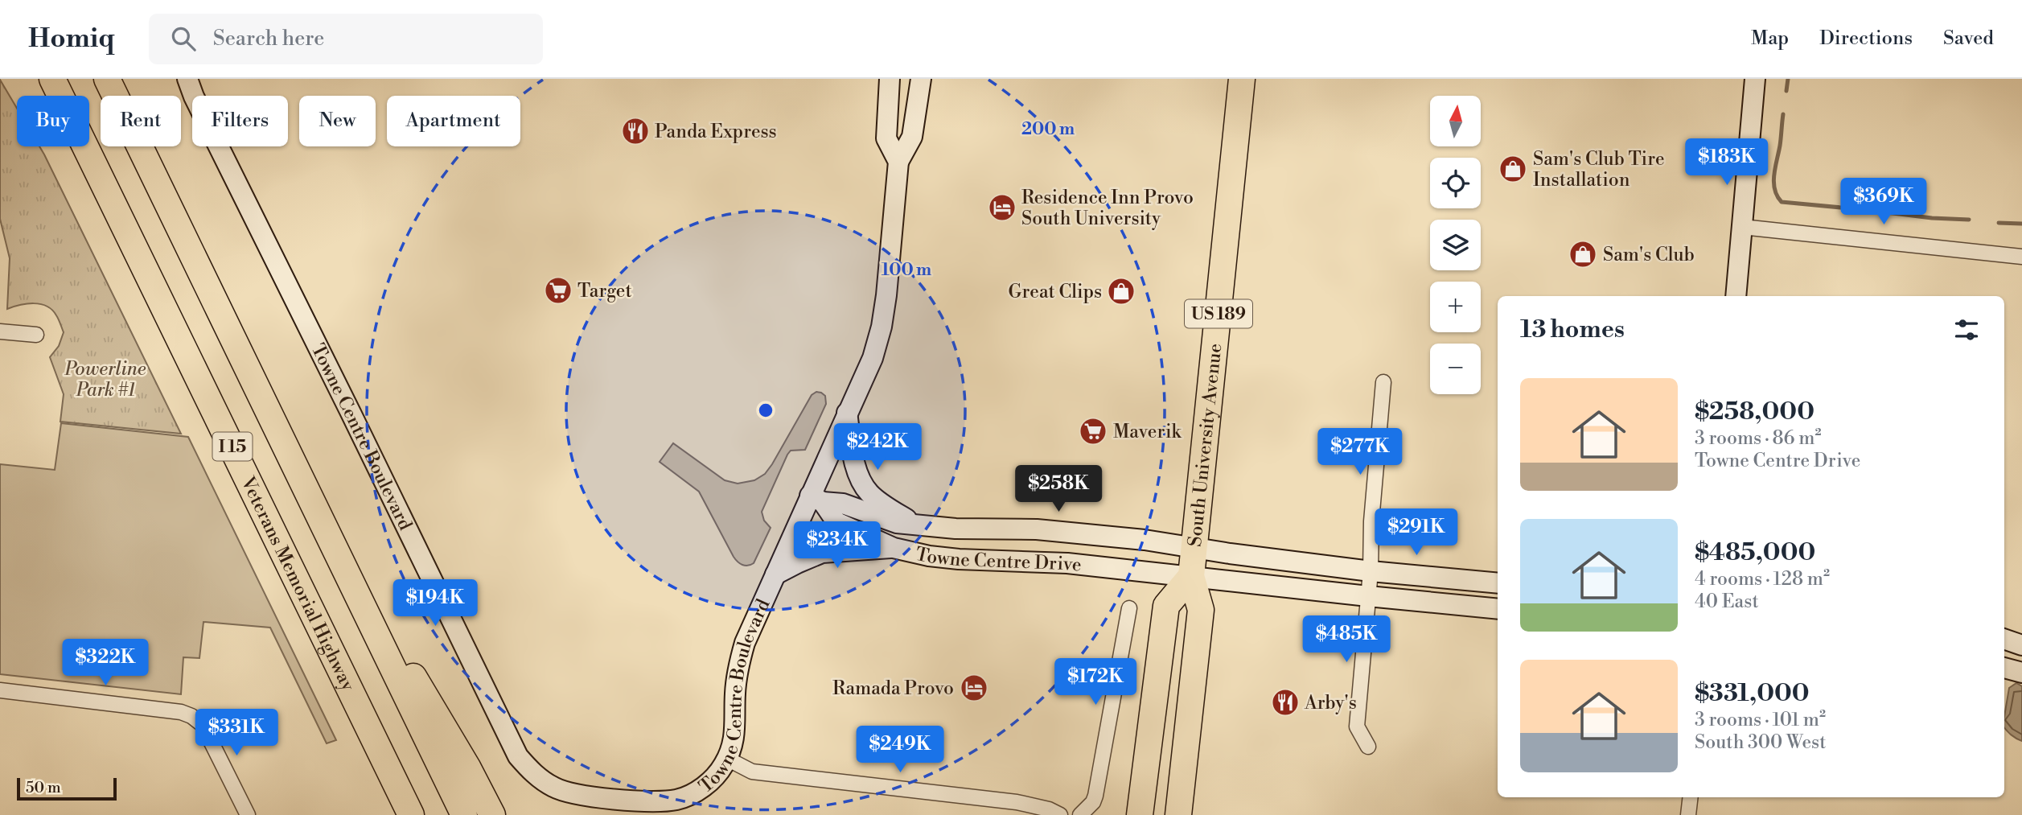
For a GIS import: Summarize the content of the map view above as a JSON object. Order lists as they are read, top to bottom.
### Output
{
  "streets": {
    "highway": [
      "US 189",
      "South University Avenue",
      "I 15",
      "Veterans Memorial Highway"
    ],
    "street": ["Towne Centre Boulevard", "Towne Centre Drive"]
  },
  "crossings": [
    ["Towne Centre Boulevard", "Towne Centre Drive"],
    ["South University Avenue", "Towne Centre Drive"]
  ],
  "parks": ["Powerline Park #1"],
  "places": {
    "restaurant": ["Panda Express", "Arby's"],
    "shop": ["Sam's Club Tire Installation", "Sam's Club", "Great Clips"],
    "hotel": ["Residence Inn Provo South University", "Ramada Provo"],
    "supermarket": ["Target", "Maverik"]
  },
  "scale_bar": "50 m",
  "north": "top",
  "page": {
    "header": "Homiq",
    "search": "Search here",
    "nav": ["Map", "Directions", "Saved"],
    "map_buttons": ["+", "−"],
    "chip": [
      "Buy",
      "Rent",
      "Filters",
      "New",
      "Apartment"
    ],
    "price": [
      "$183K",
      "$369K",
      "$242K",
      "$277K",
      "$258K",
      "$291K",
      "$234K",
      "$194K",
      "$485K",
      "$322K",
      "$172K",
      "$331K",
      "$249K"
    ],
    "heading": "13 homes",
    "list": [
      {
        "name": "$258,000",
        "note": "3 rooms · 86 m² · Towne Centre Drive"
      },
      {
        "name": "$485,000",
        "note": "4 rooms · 128 m² · 40 East"
      },
      {
        "name": "$331,000",
        "note": "3 rooms · 101 m² · South 300 West"
      }
    ],
    "scale": "50 m"
  },
  "rings": ["200 m", "100 m"]
}
